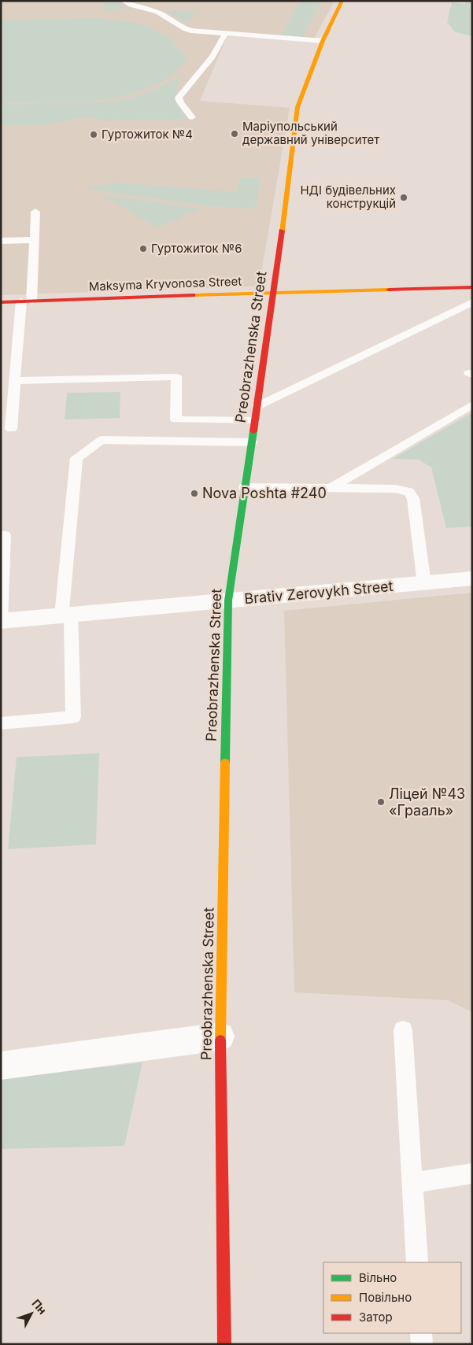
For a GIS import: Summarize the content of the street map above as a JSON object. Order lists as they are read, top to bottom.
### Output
{
  "streets": {
    "street": ["Maksyma Kryvonosa Street", "Preobrazhenska Street", "Brativ Zerovykh Street"]
  },
  "crossings": [
    ["Maksyma Kryvonosa Street", "Preobrazhenska Street"],
    ["Preobrazhenska Street", "Brativ Zerovykh Street"]
  ],
  "places": [
    "Маріупольський державний університет",
    "Гуртожиток №4",
    "НДІ будівельних конструкцій",
    "Гуртожиток №6",
    "Nova Poshta #240",
    "Ліцей №43 «Грааль»"
  ],
  "legend": ["Вільно", "Повільно", "Затор"],
  "north": "top right"
}
